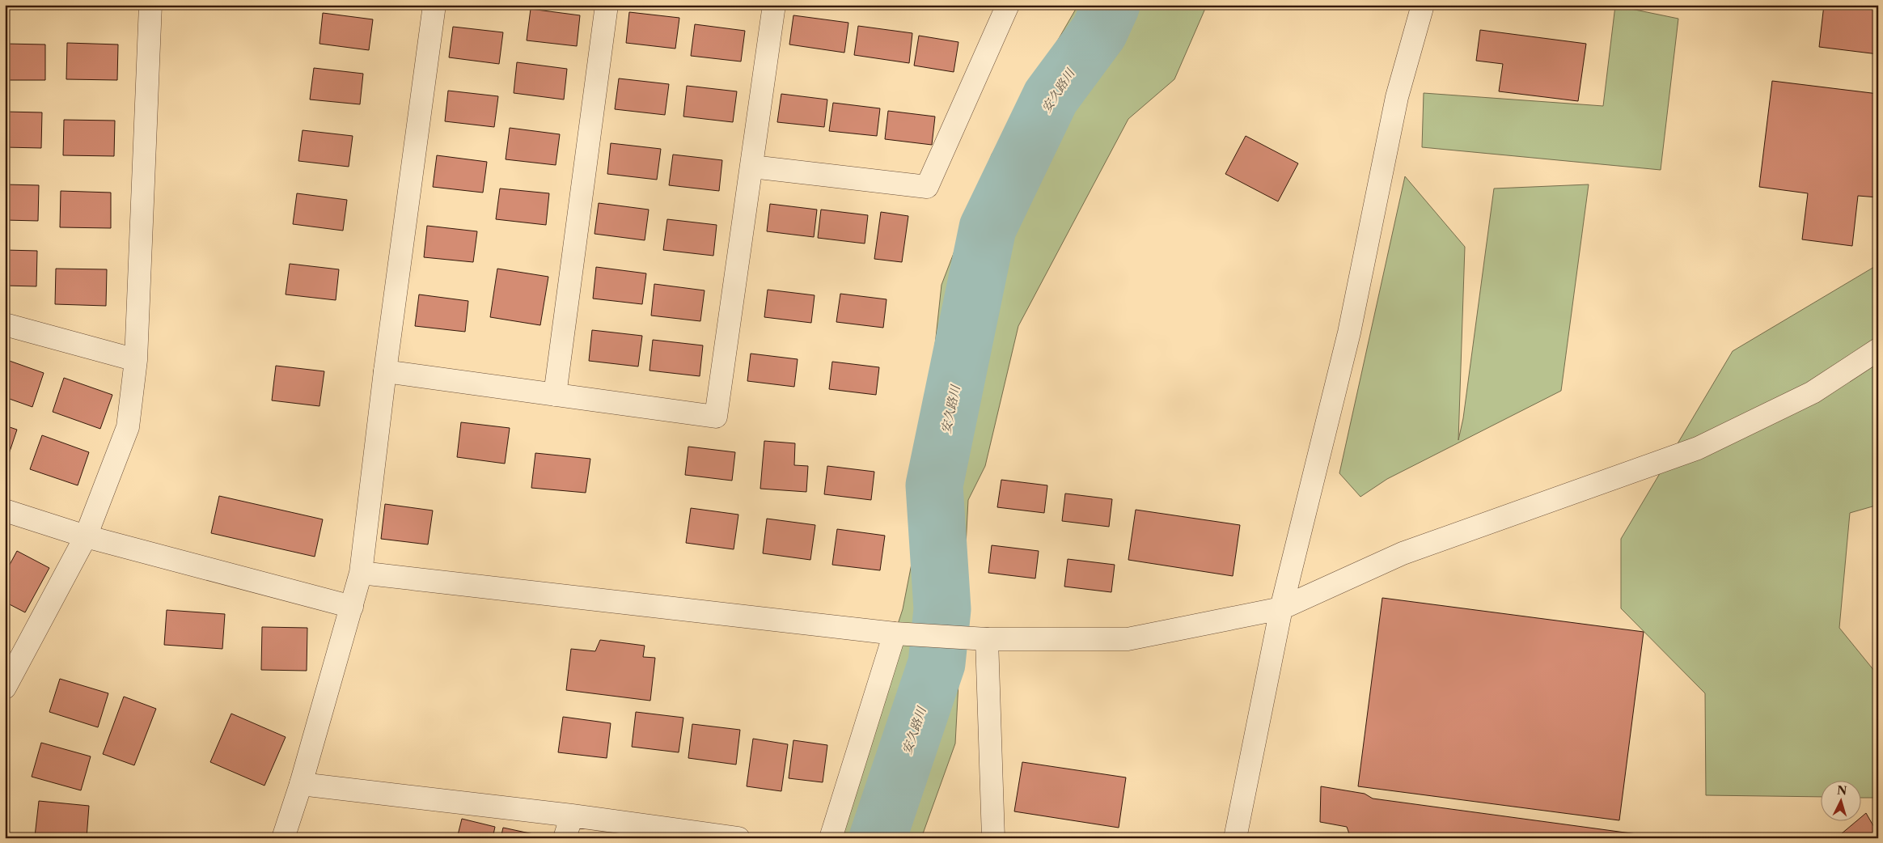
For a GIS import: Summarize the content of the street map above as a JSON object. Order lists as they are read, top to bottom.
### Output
{
  "water": ["安久路川"],
  "north": "top"
}
